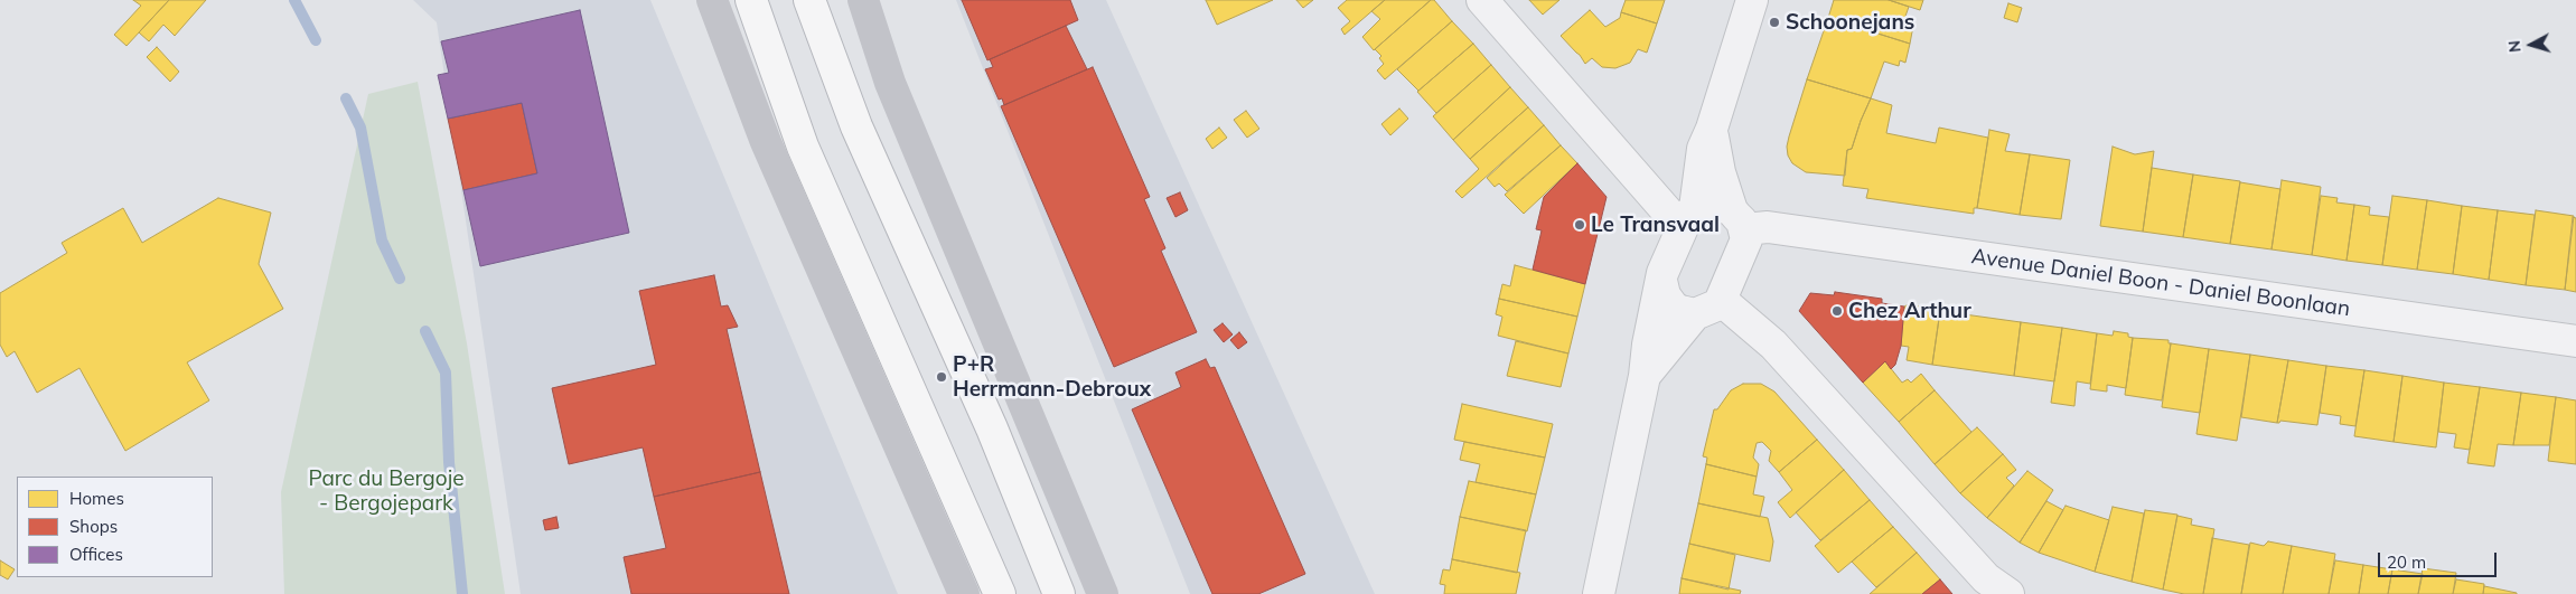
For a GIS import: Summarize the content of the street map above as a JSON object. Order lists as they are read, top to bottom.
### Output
{
  "streets": {
    "street": ["Avenue Daniel Boon - Daniel Boonlaan"]
  },
  "parks": ["Parc du Bergoje - Bergojepark"],
  "places": [
    "Schoonejans",
    "Le Transvaal",
    "Chez Arthur",
    "P+R Herrmann-Debroux"
  ],
  "legend": ["Homes", "Shops", "Offices"],
  "scale_bar": "20 m",
  "north": "left"
}
